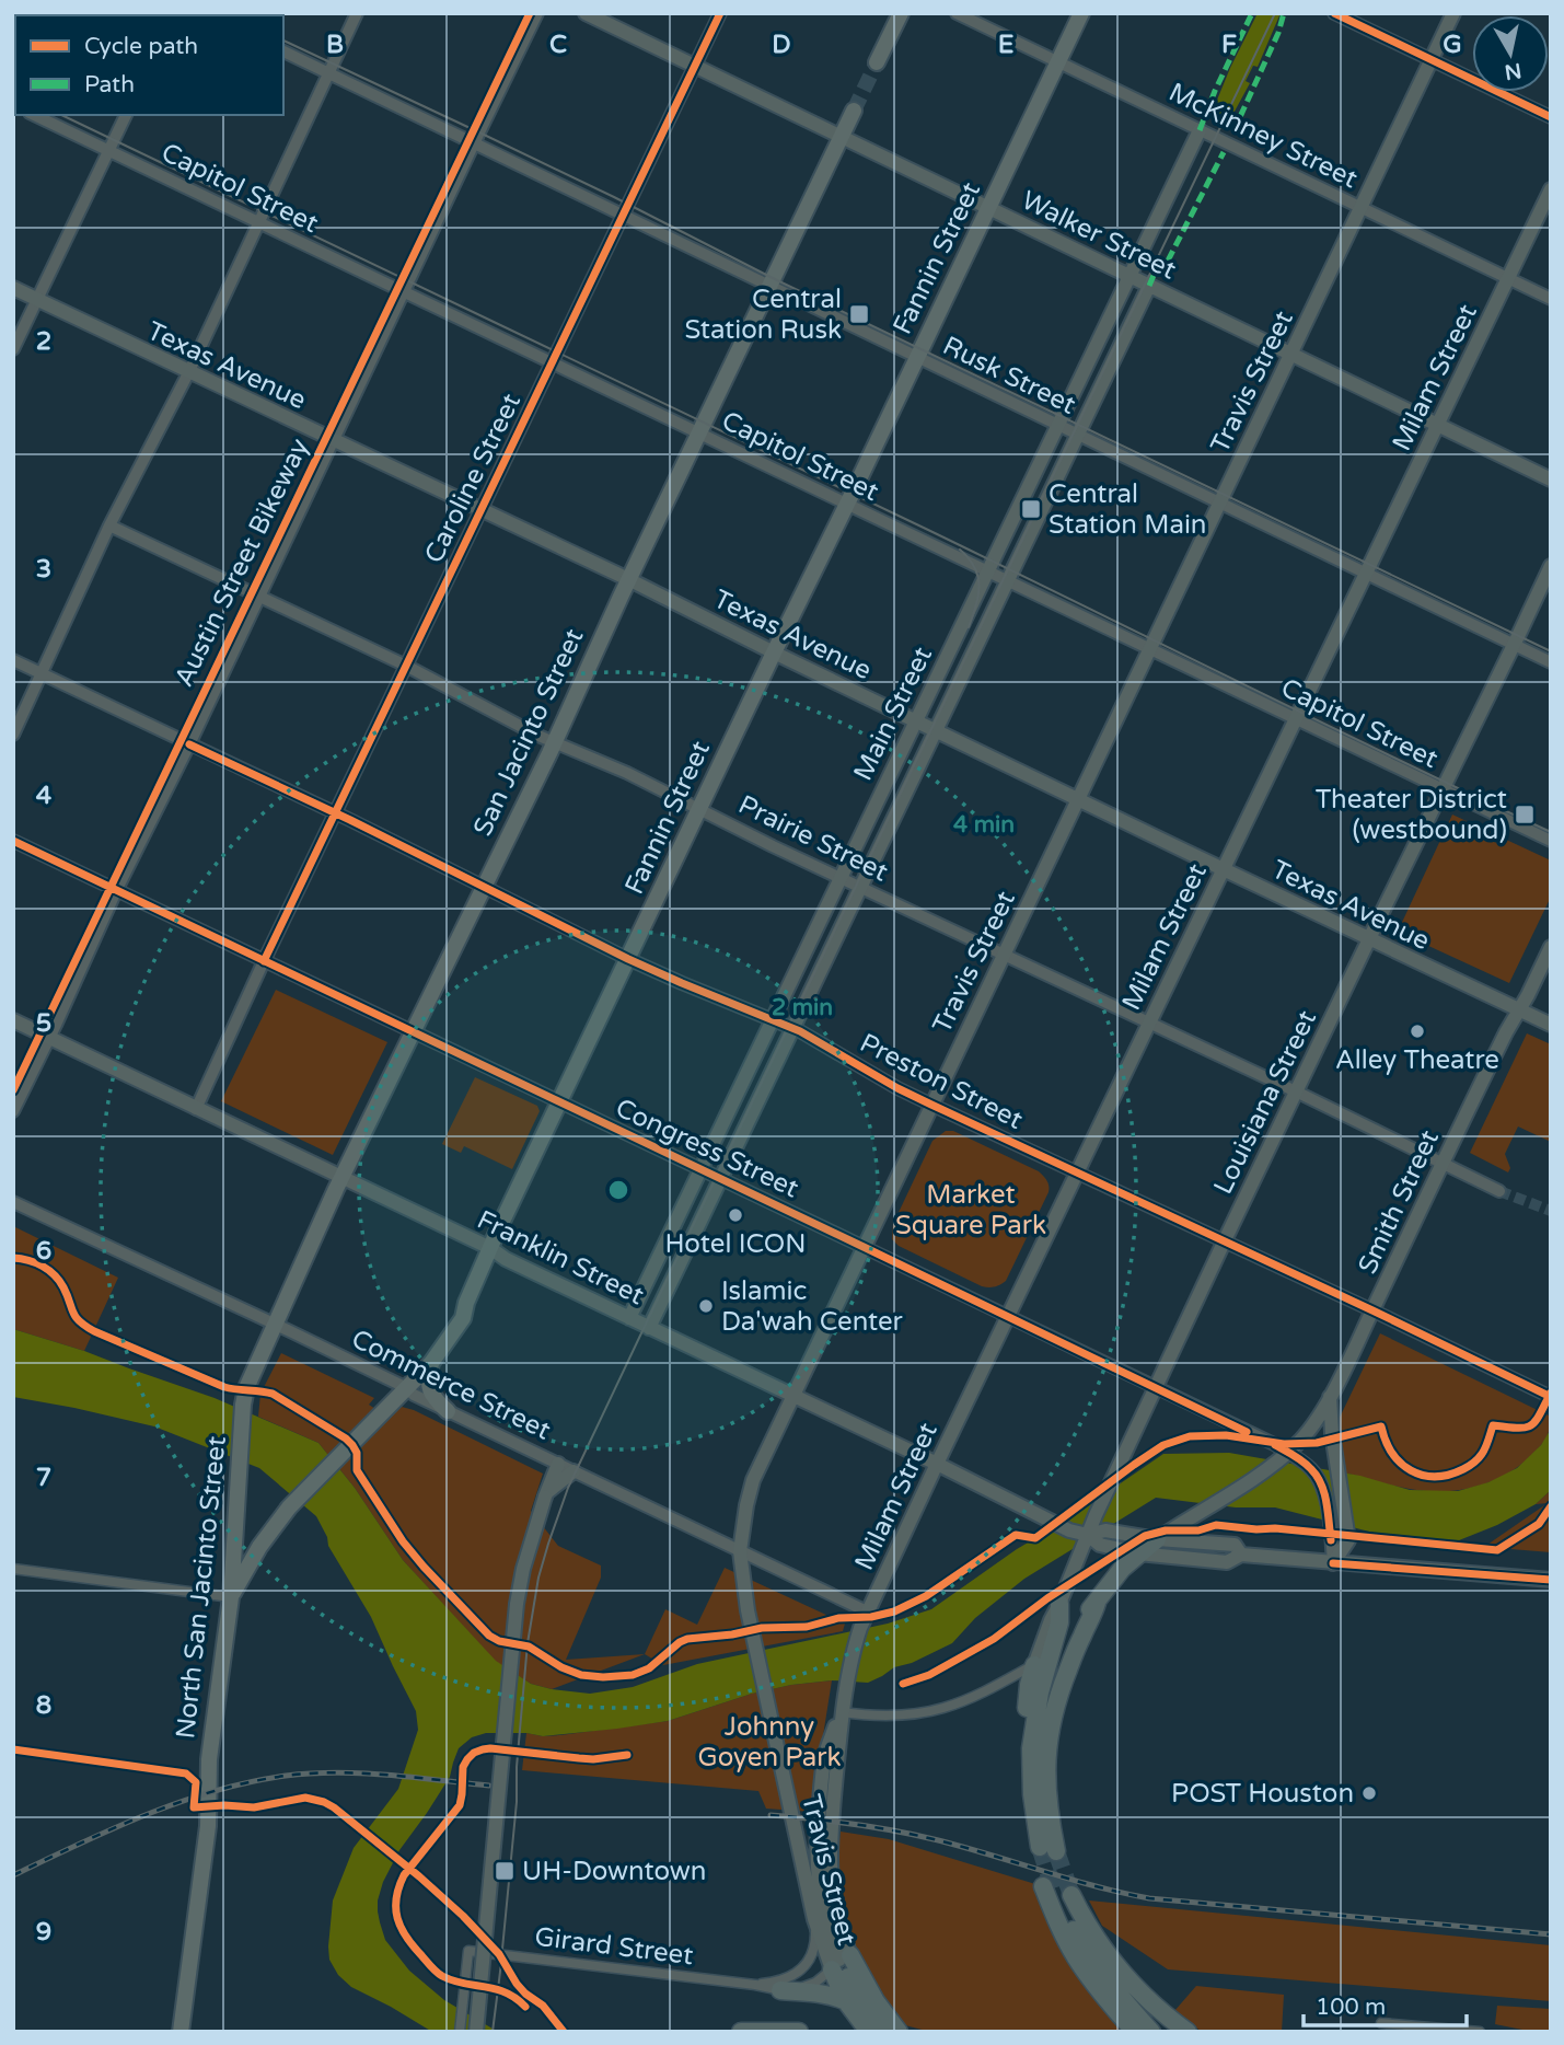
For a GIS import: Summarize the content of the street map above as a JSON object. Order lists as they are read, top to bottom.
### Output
{
  "streets": {
    "main road": [
      "Walker Street",
      "Fannin Street",
      "Texas Avenue",
      "Milam Street",
      "Travis Street",
      "Main Street",
      "San Jacinto Street",
      "Louisiana Street",
      "Smith Street",
      "Franklin Street",
      "North San Jacinto Street"
    ],
    "street": [
      "McKinney Street",
      "Capitol Street",
      "Rusk Street",
      "Caroline Street",
      "Prairie Street",
      "Preston Street",
      "Congress Street",
      "Commerce Street",
      "Girard Street"
    ],
    "cycle path": ["Austin Street Bikeway"]
  },
  "crossings": [
    ["McKinney Street", "Fannin Street"],
    ["McKinney Street", "Milam Street"],
    ["McKinney Street", "Travis Street"],
    ["McKinney Street", "Main Street"],
    ["Capitol Street", "Fannin Street"],
    ["Capitol Street", "Milam Street"],
    ["Capitol Street", "Travis Street"],
    ["Capitol Street", "Caroline Street"],
    ["Capitol Street", "Main Street"],
    ["Capitol Street", "San Jacinto Street"],
    ["Capitol Street", "Louisiana Street"],
    ["Walker Street", "Fannin Street"],
    ["Walker Street", "Milam Street"],
    ["Walker Street", "Travis Street"],
    ["Walker Street", "Caroline Street"],
    ["Walker Street", "Main Street"],
    ["Walker Street", "San Jacinto Street"],
    ["Fannin Street", "Texas Avenue"],
    ["Fannin Street", "Rusk Street"],
    ["Fannin Street", "Prairie Street"],
    ["Fannin Street", "Preston Street"],
    ["Fannin Street", "Congress Street"],
    ["Fannin Street", "Franklin Street"],
    ["Fannin Street", "Commerce Street"],
    ["Fannin Street", "North San Jacinto Street"],
    ["Texas Avenue", "Milam Street"],
    ["Texas Avenue", "Travis Street"],
    ["Texas Avenue", "Caroline Street"],
    ["Texas Avenue", "Main Street"],
    ["Texas Avenue", "San Jacinto Street"],
    ["Texas Avenue", "Louisiana Street"],
    ["Texas Avenue", "Smith Street"],
    ["Rusk Street", "Milam Street"],
    ["Rusk Street", "Travis Street"],
    ["Rusk Street", "Caroline Street"],
    ["Rusk Street", "Main Street"],
    ["Rusk Street", "San Jacinto Street"],
    ["Rusk Street", "Louisiana Street"],
    ["Milam Street", "Travis Street"],
    ["Milam Street", "Prairie Street"],
    ["Milam Street", "Preston Street"],
    ["Milam Street", "Congress Street"],
    ["Milam Street", "Franklin Street"],
    ["Milam Street", "Commerce Street"],
    ["Milam Street", "Girard Street"],
    ["Travis Street", "Prairie Street"],
    ["Travis Street", "Preston Street"],
    ["Travis Street", "Congress Street"],
    ["Travis Street", "Franklin Street"],
    ["Travis Street", "Commerce Street"],
    ["Travis Street", "Girard Street"],
    ["Caroline Street", "Prairie Street"],
    ["Caroline Street", "Preston Street"],
    ["Caroline Street", "Congress Street"],
    ["Caroline Street", "Franklin Street"],
    ["Main Street", "Prairie Street"],
    ["Main Street", "Preston Street"],
    ["Main Street", "Congress Street"],
    ["Main Street", "Franklin Street"],
    ["San Jacinto Street", "Prairie Street"],
    ["San Jacinto Street", "Preston Street"],
    ["San Jacinto Street", "Congress Street"],
    ["San Jacinto Street", "Franklin Street"],
    ["San Jacinto Street", "Commerce Street"],
    ["San Jacinto Street", "North San Jacinto Street"],
    ["Prairie Street", "Louisiana Street"],
    ["Prairie Street", "Smith Street"],
    ["Preston Street", "Louisiana Street"],
    ["Preston Street", "Smith Street"],
    ["Louisiana Street", "Congress Street"],
    ["Louisiana Street", "Franklin Street"],
    ["Congress Street", "Smith Street"],
    ["Congress Street", "Franklin Street"],
    ["Smith Street", "Franklin Street"]
  ],
  "parks": ["Market Square Park", "Johnny Goyen Park"],
  "places": {
    "transit": [
      "Central Station Rusk",
      "Central Station Main",
      "Theater District (westbound)",
      "UH-Downtown"
    ],
    "other": [
      "Alley Theatre",
      "Hotel ICON",
      "Islamic Da'wah Center",
      "POST Houston"
    ]
  },
  "legend": ["Cycle path", "Path"],
  "scale_bar": "100 m",
  "north": "bottom",
  "grid": {
    "columns": [
      "B",
      "C",
      "D",
      "E",
      "F",
      "G"
    ],
    "rows": [
      "2",
      "3",
      "4",
      "5",
      "6",
      "7",
      "8",
      "9"
    ]
  },
  "rings": ["4 min", "2 min"]
}
